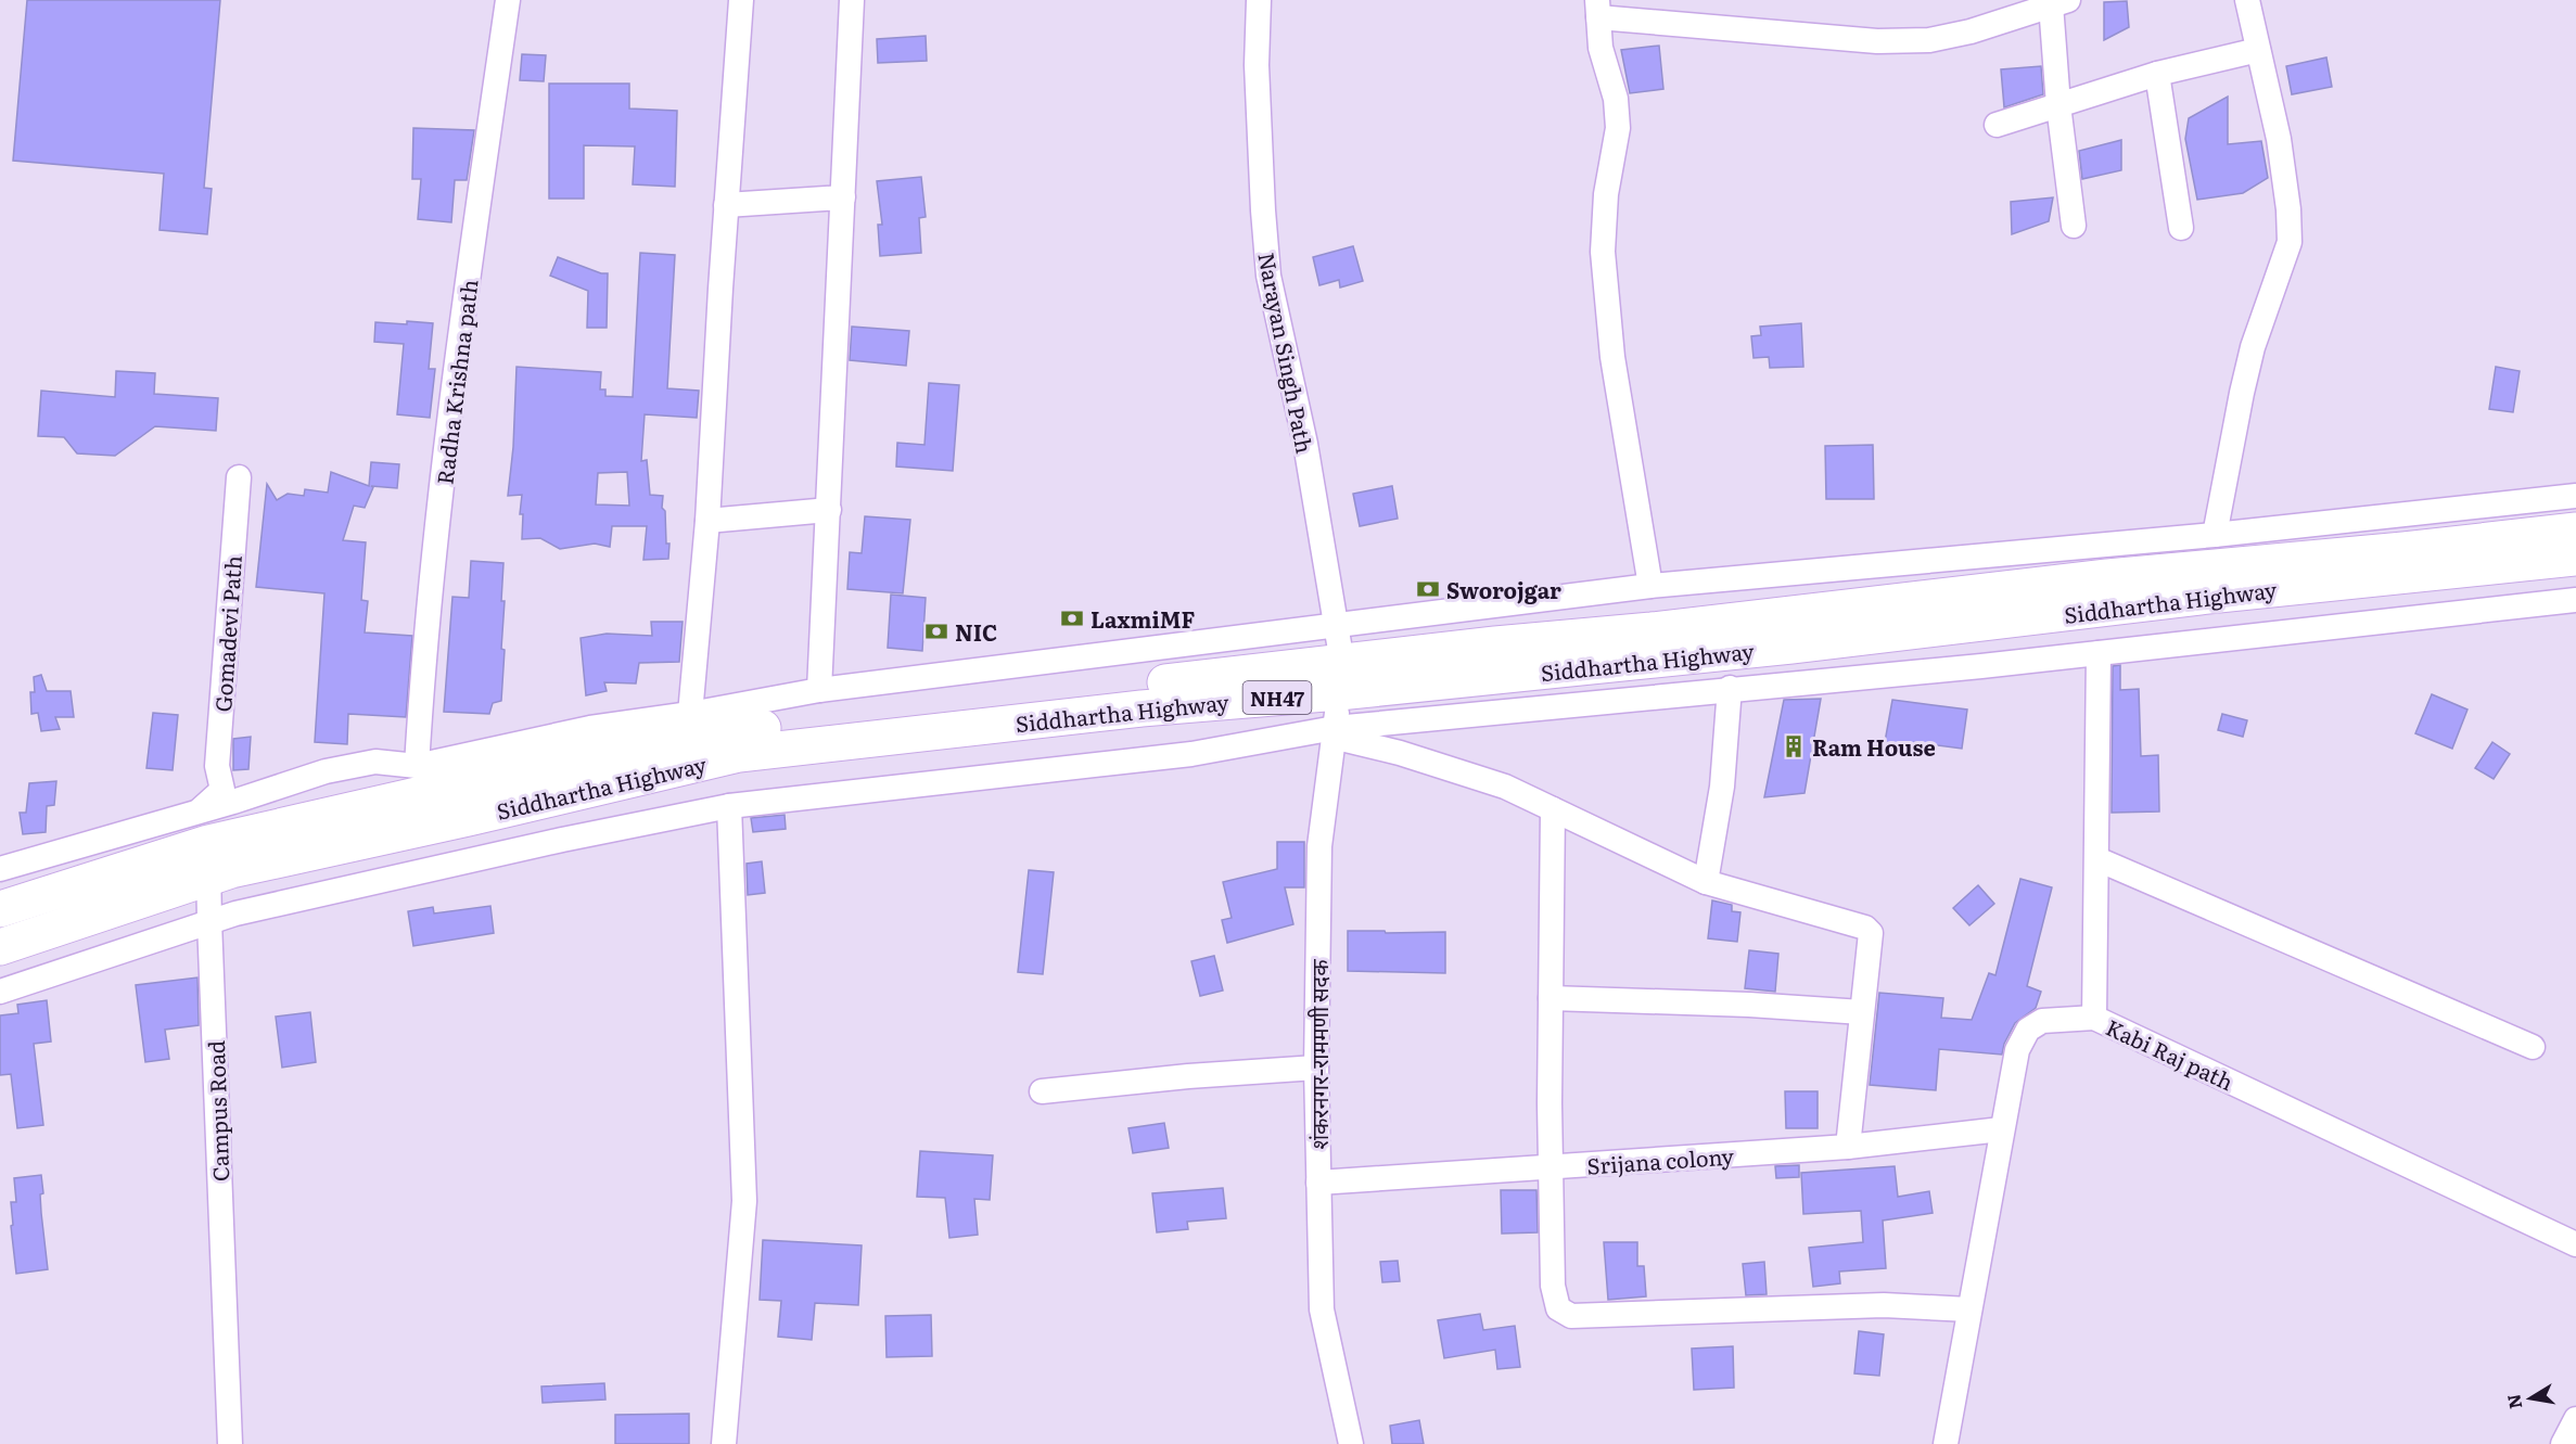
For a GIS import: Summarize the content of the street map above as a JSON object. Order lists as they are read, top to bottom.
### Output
{
  "streets": {
    "highway": ["Siddhartha Highway", "NH47"],
    "street": [
      "Narayan Singh Path",
      "Radha Krishna path",
      "Gomadevi Path",
      "Kabi Raj path",
      "शंकरनगर-राममणी सदक",
      "Campus Road",
      "Srijana colony"
    ]
  },
  "crossings": [
    ["Narayan Singh Path", "Siddhartha Highway"],
    ["Narayan Singh Path", "शंकरनगर-राममणी सदक"],
    ["Siddhartha Highway", "Gomadevi Path"],
    ["Siddhartha Highway", "शंकरनगर-राममणी सदक"],
    ["Siddhartha Highway", "Campus Road"],
    ["Gomadevi Path", "Campus Road"],
    ["शंकरनगर-राममणी सदक", "Srijana colony"]
  ],
  "places": {
    "bank": ["Sworojgar", "LaxmiMF", "NIC"],
    "building": ["Ram House"]
  },
  "north": "left"
}
